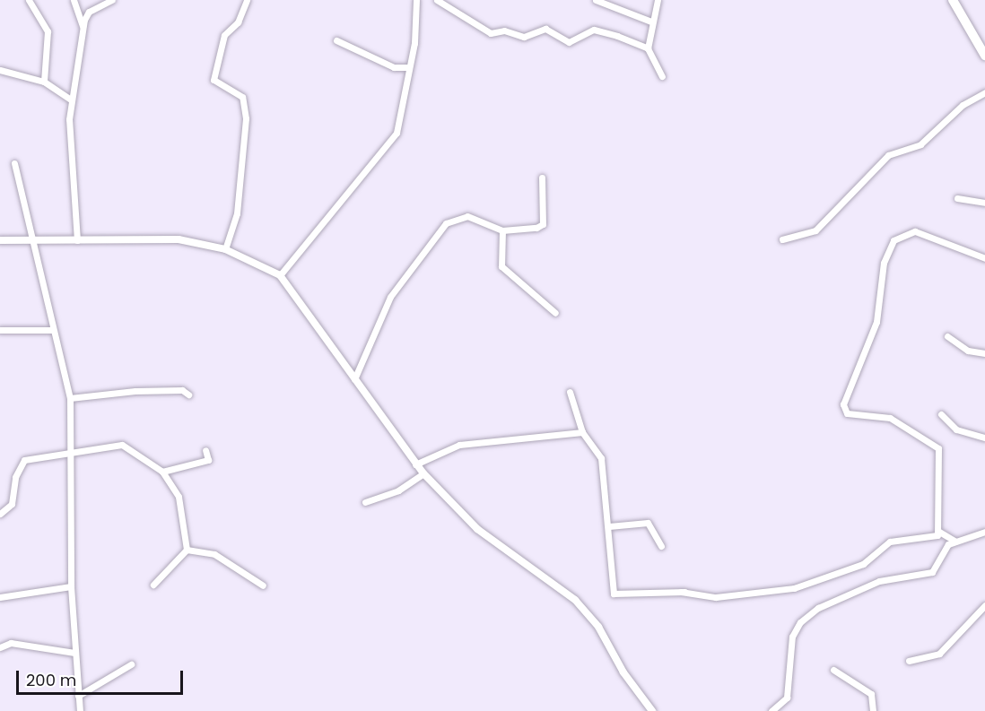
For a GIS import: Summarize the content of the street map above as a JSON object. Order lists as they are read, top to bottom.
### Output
{
  "scale_bar": "200 m"
}
